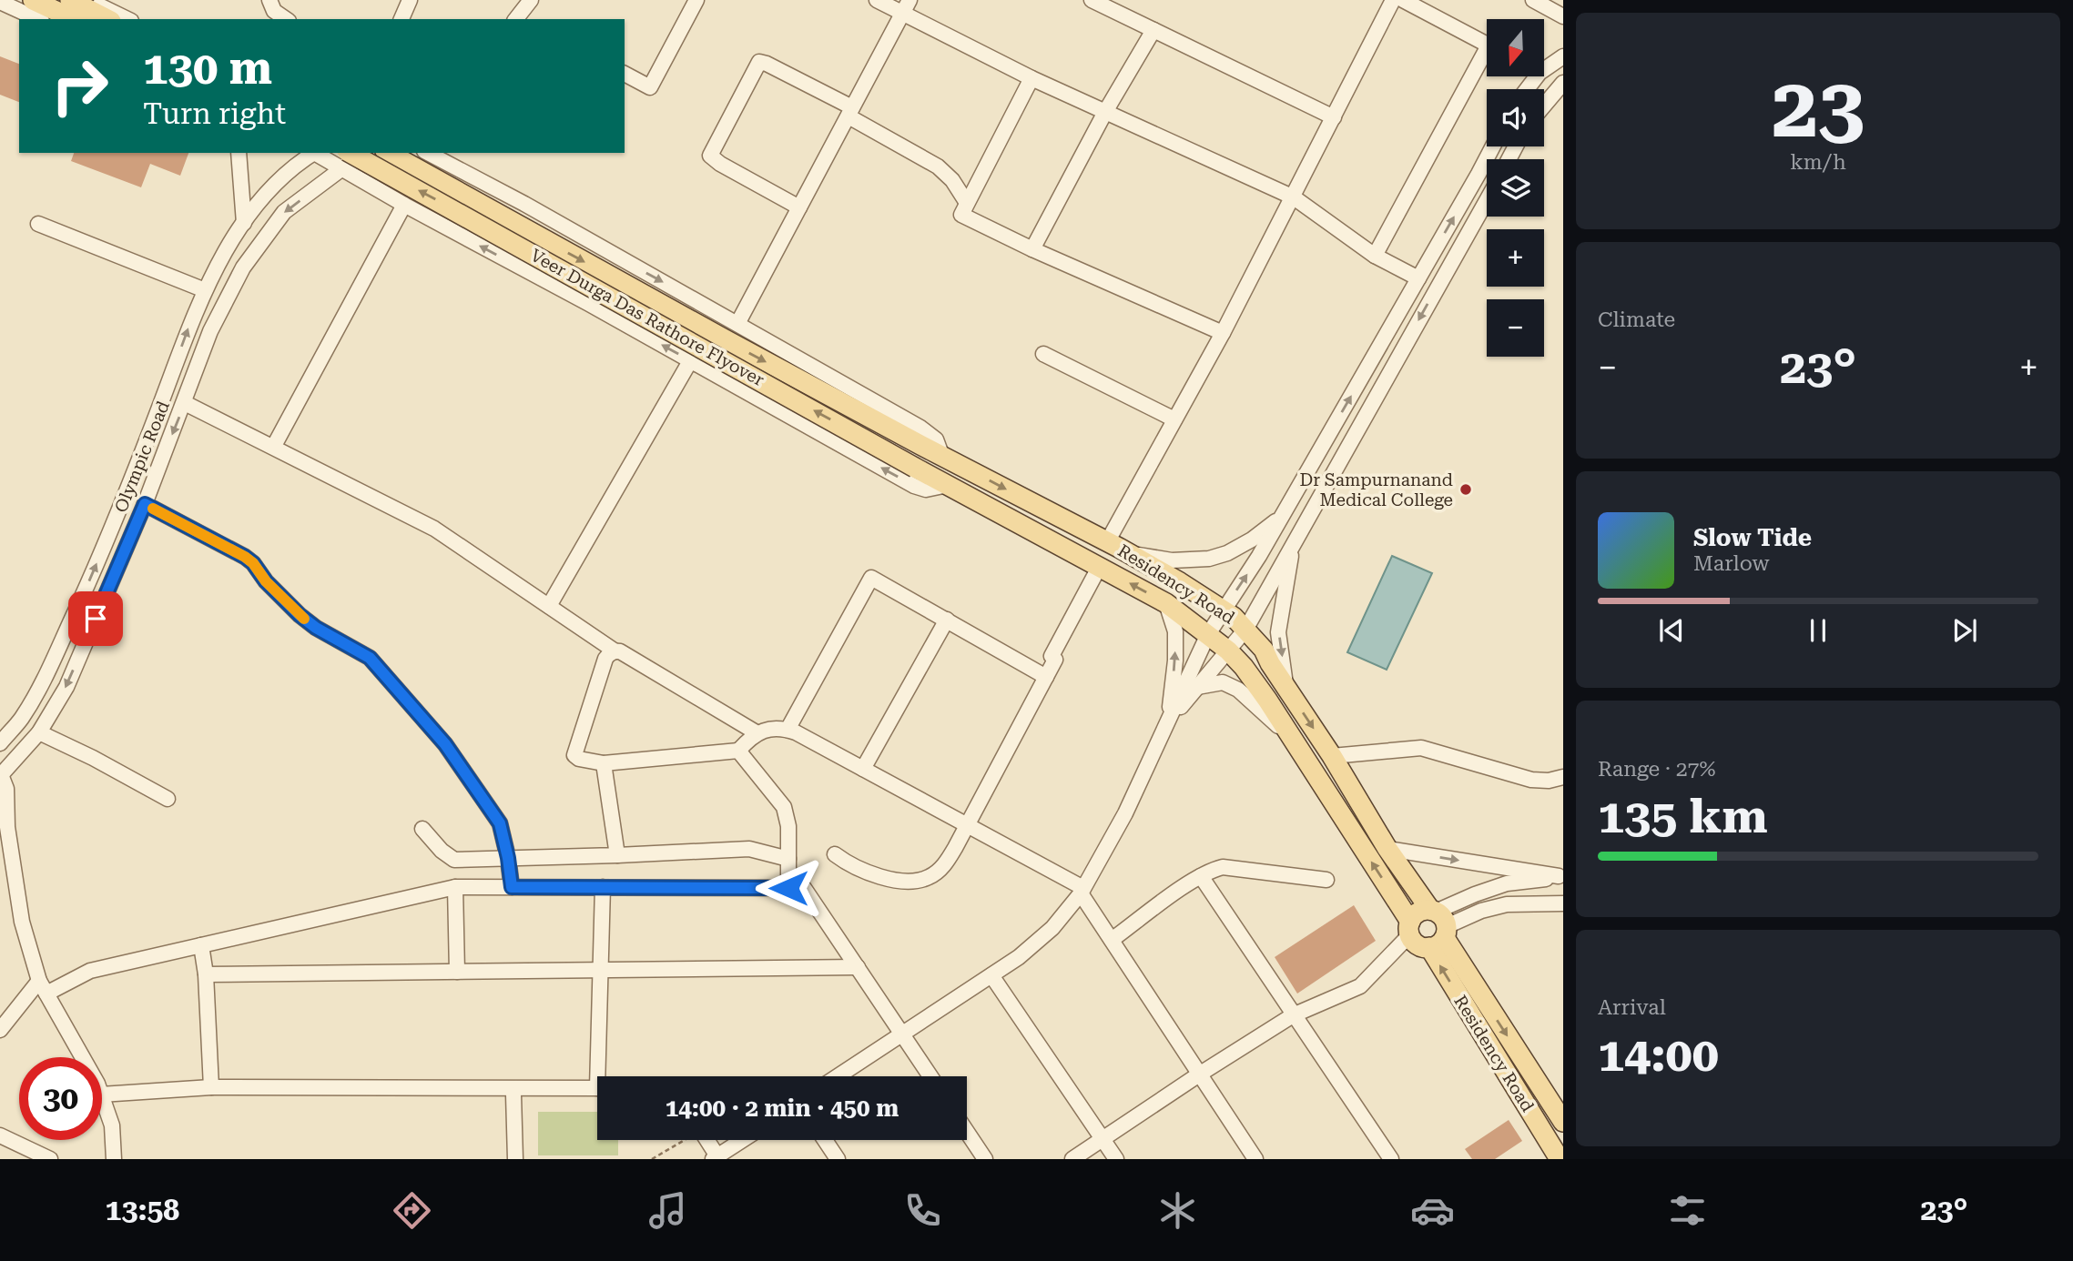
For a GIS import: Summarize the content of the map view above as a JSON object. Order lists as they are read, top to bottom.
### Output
{
  "streets": {
    "main road": ["Veer Durga Das Rathore Flyover", "Residency Road"],
    "street": ["Olympic Road"]
  },
  "crossings": [
    ["Veer Durga Das Rathore Flyover", "Olympic Road"],
    ["Veer Durga Das Rathore Flyover", "Residency Road"]
  ],
  "places": ["Dr Sampurnanand Medical College"],
  "north": "bottom",
  "page": {
    "tile": [
      ["23", "km/h"],
      "Climate",
      ["Range · 27%", "135 km"],
      ["Arrival", "14:00"]
    ],
    "map_buttons": ["+", "−"],
    "turn": ["130 m", "Turn right"],
    "heat": ["−", "23°", "+"],
    "song": ["Slow Tide", "Marlow"],
    "limit": "30",
    "trip": "14:00 · 2 min · 450 m",
    "tabs": ["13:58", "23°"]
  }
}
